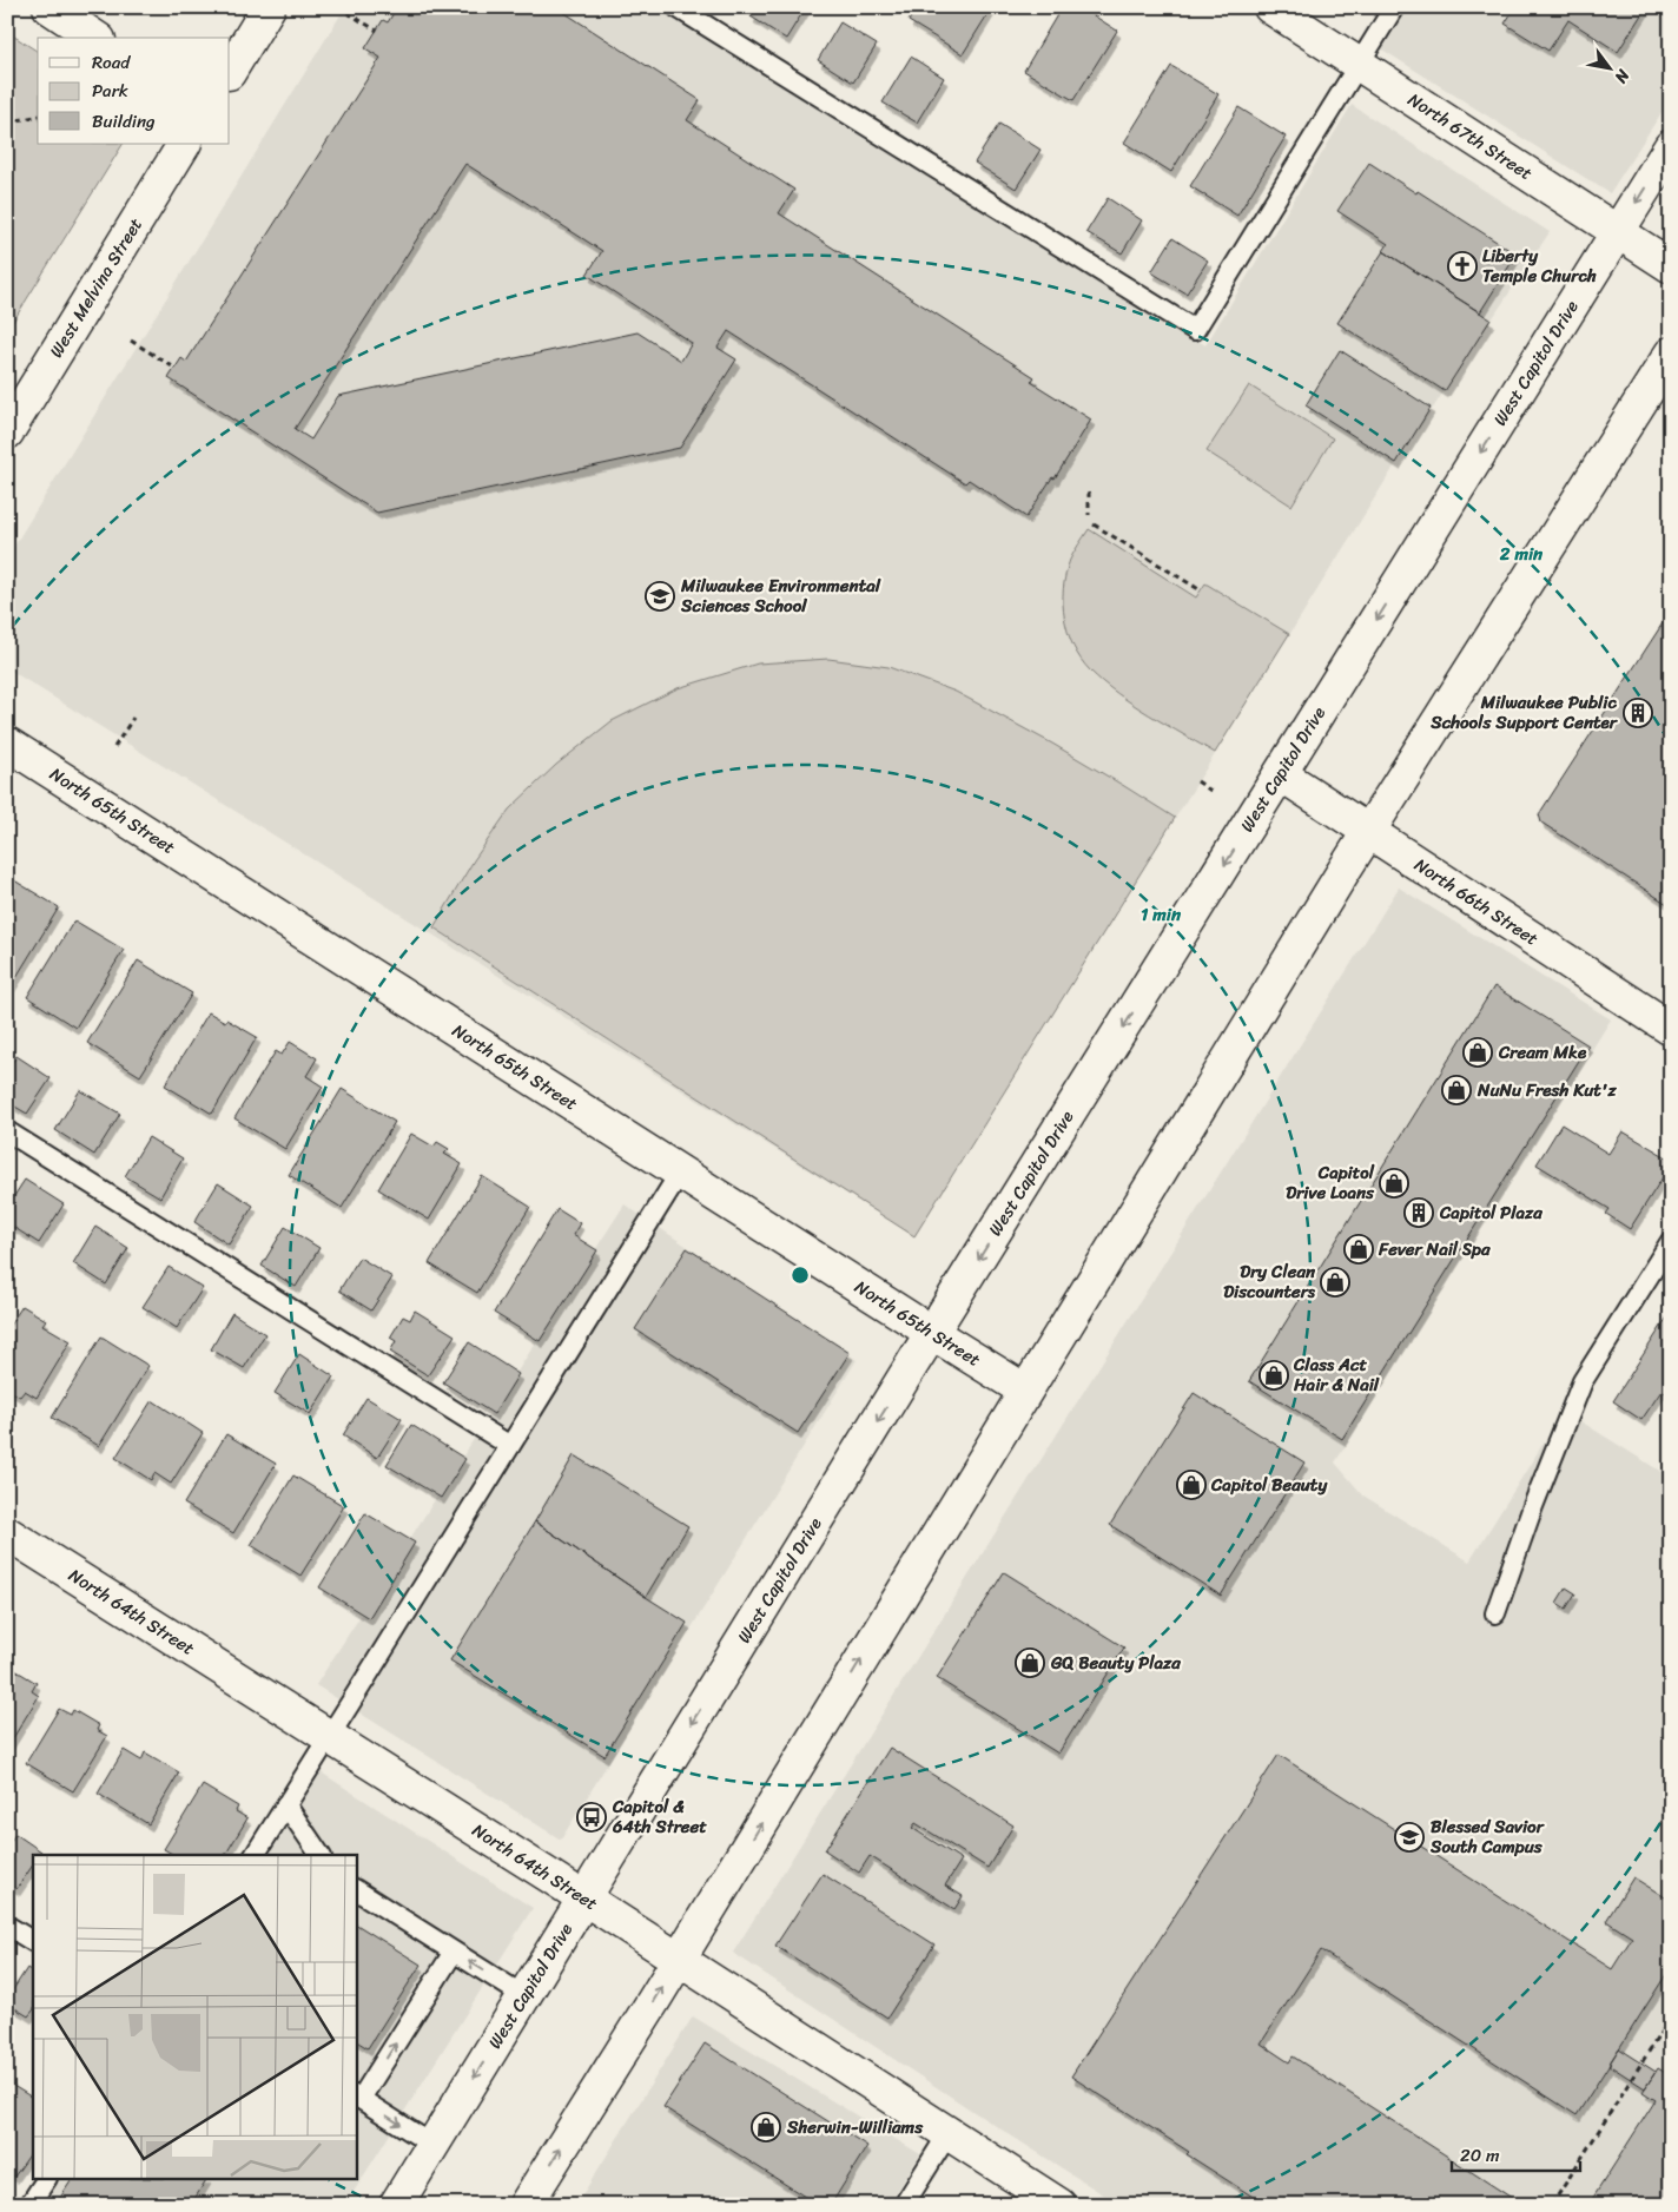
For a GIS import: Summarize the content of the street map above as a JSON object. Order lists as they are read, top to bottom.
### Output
{
  "streets": {
    "main road": [
      "North 67th Street",
      "West Melvina Street",
      "West Capitol Drive",
      "North 65th Street",
      "North 66th Street",
      "North 64th Street"
    ]
  },
  "crossings": [
    ["North 67th Street", "West Capitol Drive"],
    ["West Capitol Drive", "North 65th Street"],
    ["West Capitol Drive", "North 66th Street"],
    ["West Capitol Drive", "North 64th Street"]
  ],
  "places": {
    "church": ["Liberty Temple Church"],
    "school or university": ["Milwaukee Environmental Sciences School", "Blessed Savior South Campus"],
    "building": ["Milwaukee Public Schools Support Center", "Capitol Plaza"],
    "shop": [
      "Cream Mke",
      "NuNu Fresh Kut'z",
      "Capitol Drive Loans",
      "Fever Nail Spa",
      "Dry Clean Discounters",
      "Class Act Hair & Nail",
      "Capitol Beauty",
      "GQ Beauty Plaza",
      "Sherwin-Williams"
    ],
    "bus stop": ["Capitol & 64th Street"]
  },
  "legend": ["Road", "Park", "Building"],
  "scale_bar": "20 m",
  "north": "bottom right",
  "rings": ["2 min", "1 min"]
}
